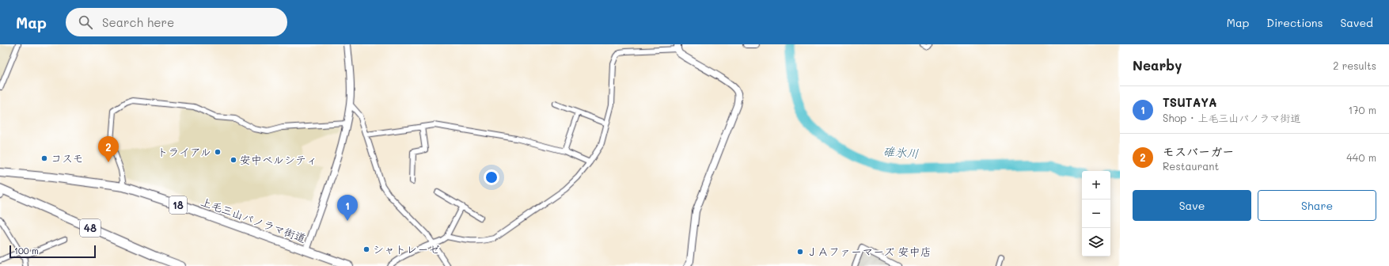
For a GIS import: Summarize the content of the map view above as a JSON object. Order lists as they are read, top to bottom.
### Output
{
  "streets": {
    "main road": ["18", "上毛三山パノラマ街道", "48"]
  },
  "water": ["碓氷川"],
  "places": [
    "トライアル",
    "コスモ",
    "安中ベルシティ",
    "シャトレーゼ",
    "ＪＡファーマーズ 安中店"
  ],
  "scale_bar": "100 m",
  "page": {
    "header": "Map",
    "search": "Search here",
    "nav": ["Map", "Directions", "Saved"],
    "heading": ["Nearby", "2 results"],
    "list": [
      {
        "mark": "1",
        "name": "TSUTAYA",
        "note": "Shop · 上毛三山パノラマ街道",
        "value": "170 m"
      },
      {
        "mark": "2",
        "name": "モスバーガー",
        "note": "Restaurant",
        "value": "440 m"
      }
    ],
    "pins": ["2", "1"],
    "map_buttons": ["+", "−"],
    "buttons": ["Save", "Share"],
    "scale": "100 m"
  }
}
